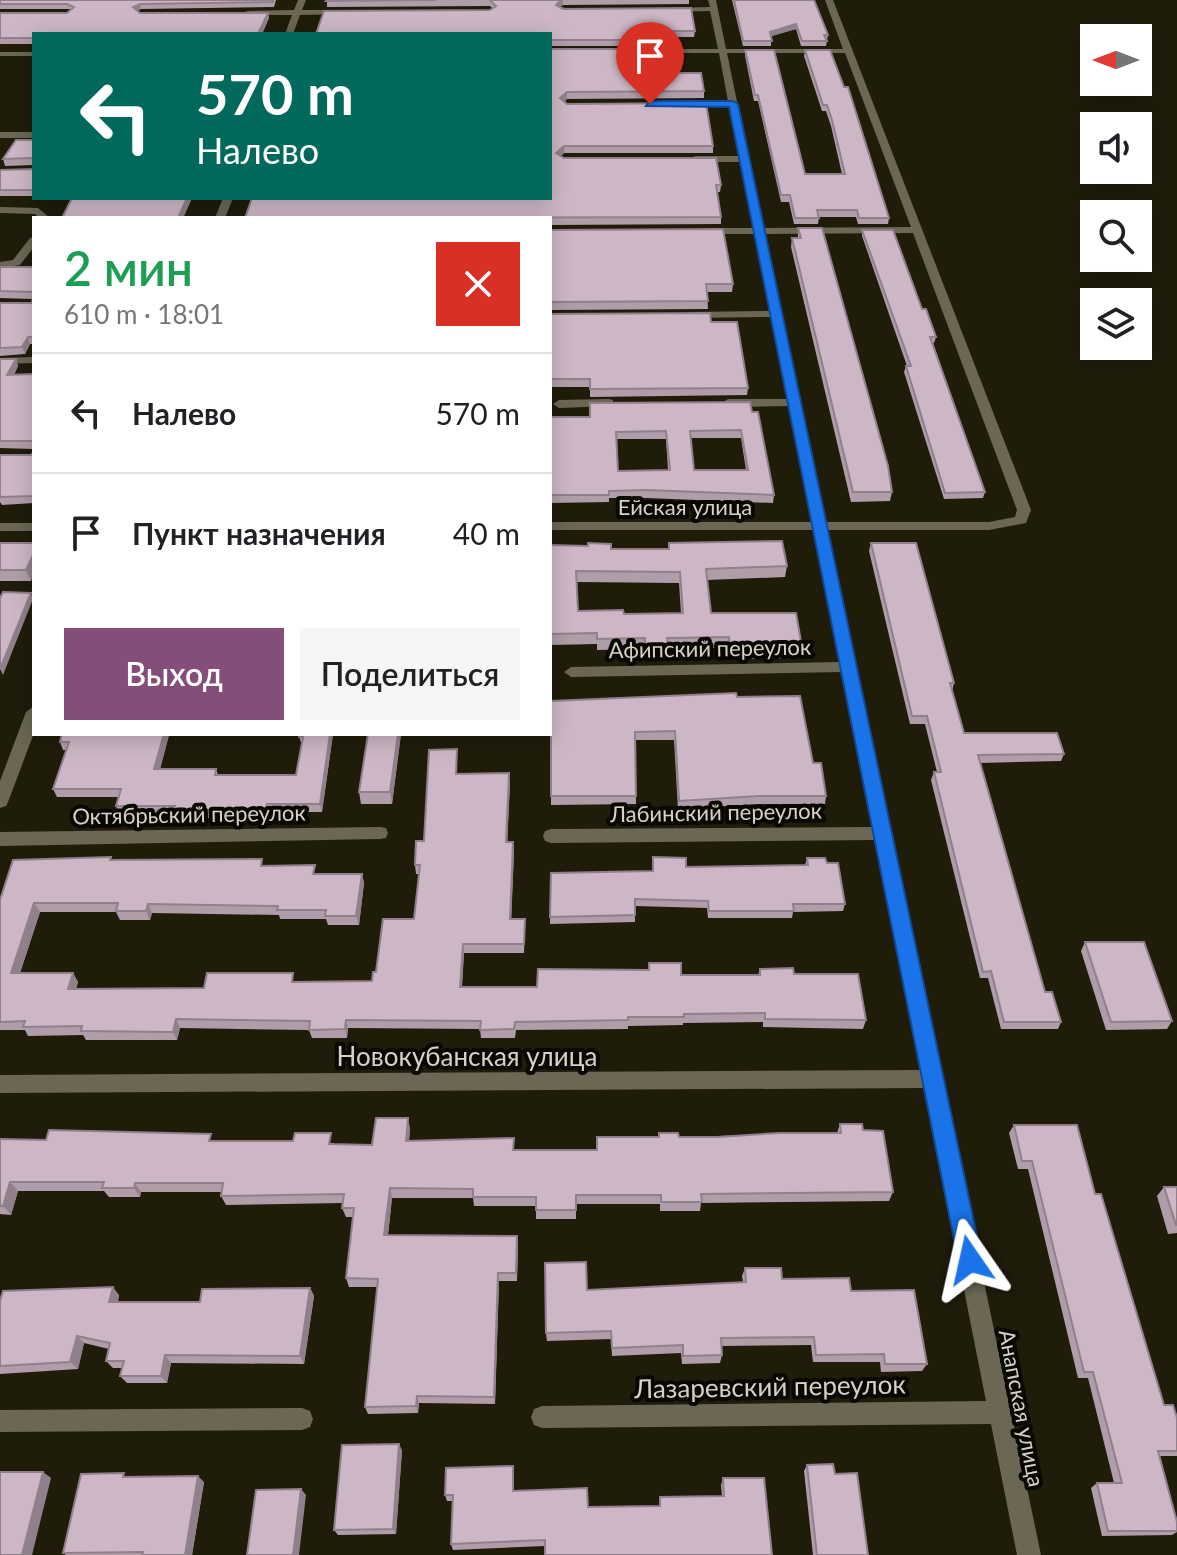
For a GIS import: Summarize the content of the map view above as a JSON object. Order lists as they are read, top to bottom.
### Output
{
  "streets": {
    "street": [
      "Ейская улица",
      "Афипский переулок",
      "Лабинский переулок",
      "Октябрьский переулок",
      "Новокубанская улица",
      "Лазаревский переулок",
      "Анапская улица"
    ]
  },
  "crossings": [
    ["Ейская улица", "Анапская улица"],
    ["Афипский переулок", "Анапская улица"],
    ["Лабинский переулок", "Анапская улица"],
    ["Новокубанская улица", "Анапская улица"],
    ["Лазаревский переулок", "Анапская улица"]
  ],
  "north": "left",
  "page": {
    "turn": ["570 m", "Налево"],
    "heading": ["2 мин", "610 m · 18:01"],
    "list": [
      {
        "name": "Налево",
        "value": "570 m"
      },
      {
        "name": "Пункт назначения",
        "value": "40 m"
      }
    ],
    "buttons": ["Выход", "Поделиться"]
  }
}
